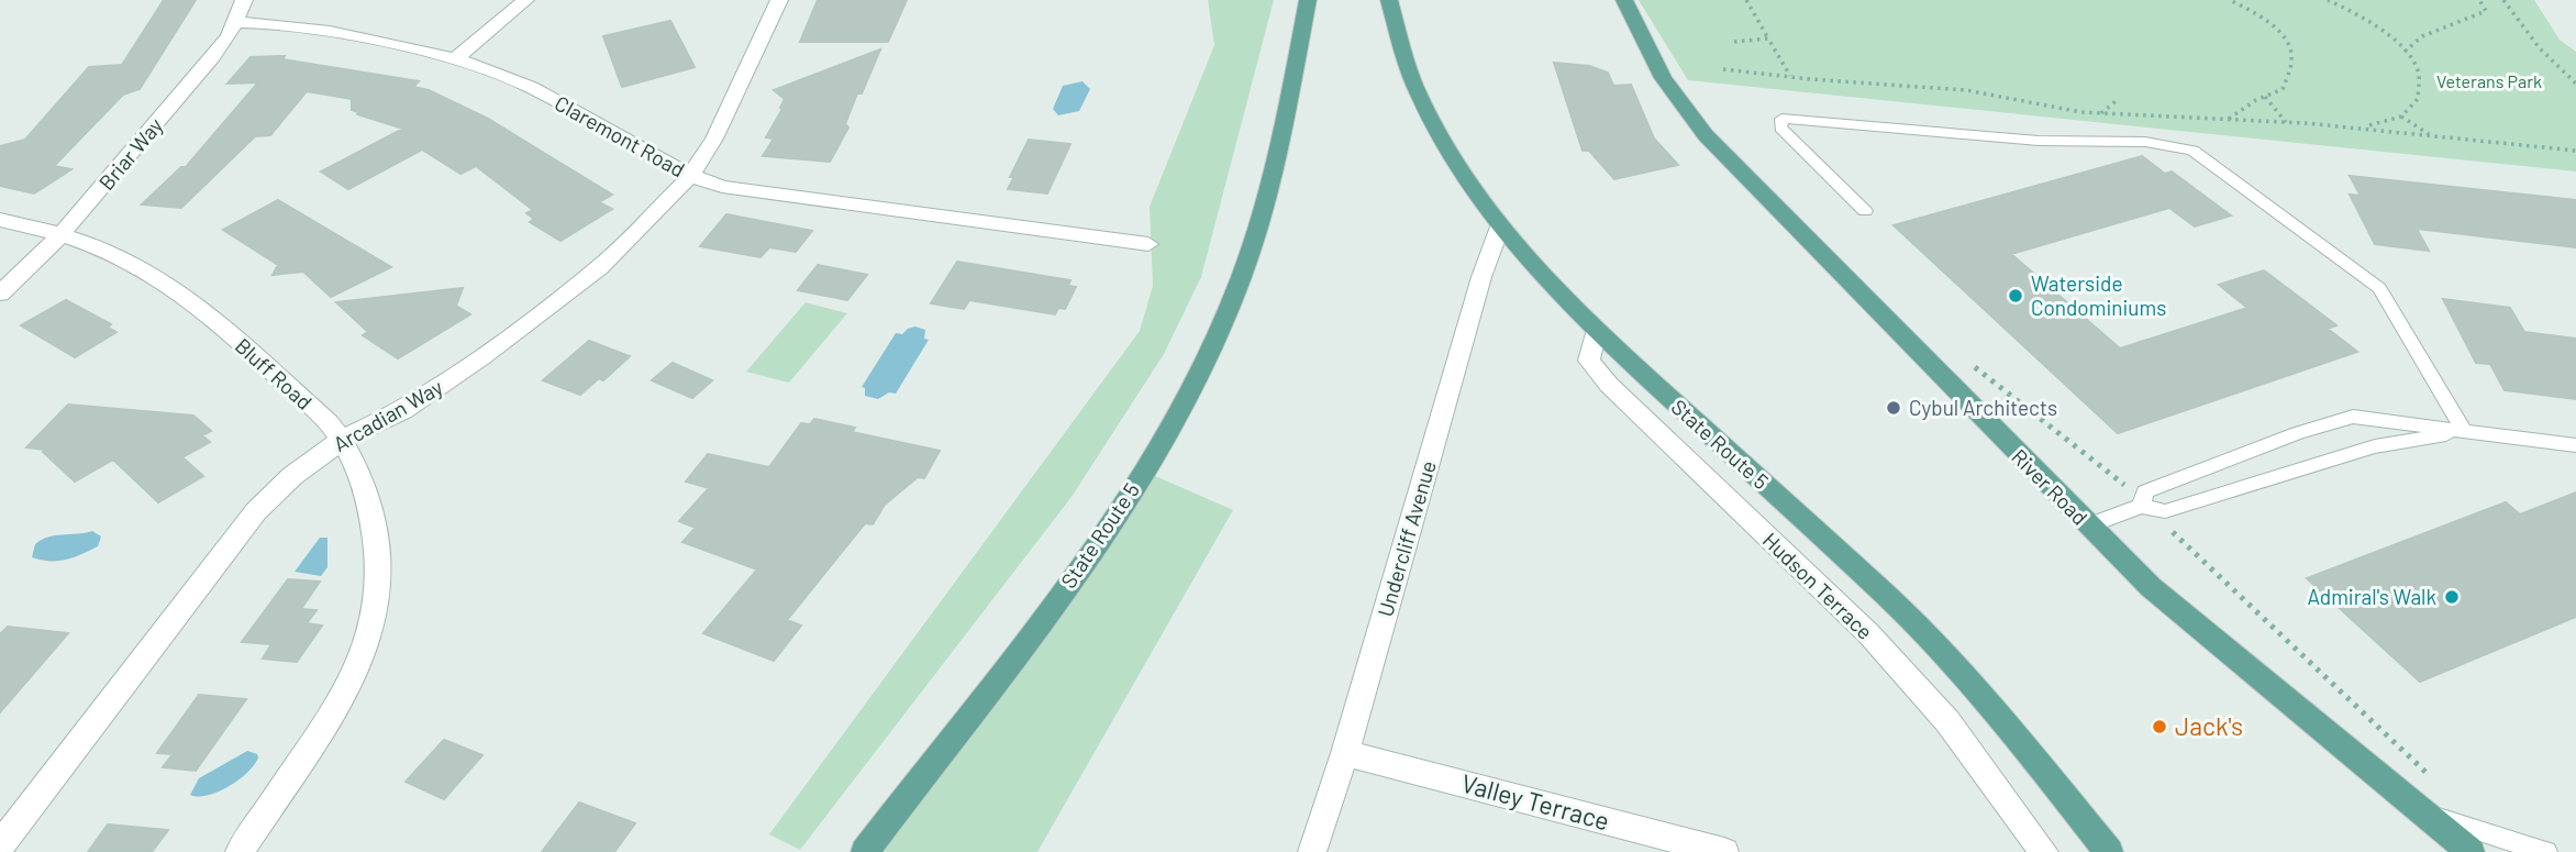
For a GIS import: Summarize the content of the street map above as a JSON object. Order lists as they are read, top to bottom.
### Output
{
  "streets": {
    "main road": ["State Route 5", "River Road"],
    "street": [
      "Claremont Road",
      "Briar Way",
      "Bluff Road",
      "Arcadian Way",
      "Undercliff Avenue",
      "Hudson Terrace",
      "Valley Terrace"
    ]
  },
  "crossings": [
    ["Claremont Road", "Briar Way"],
    ["Claremont Road", "Arcadian Way"],
    ["Briar Way", "Bluff Road"],
    ["Bluff Road", "Arcadian Way"],
    ["State Route 5", "Undercliff Avenue"],
    ["State Route 5", "Hudson Terrace"],
    ["Undercliff Avenue", "Valley Terrace"]
  ],
  "parks": ["Veterans Park"],
  "places": [
    "Waterside Condominiums",
    "Cybul Architects",
    "Admiral's Walk",
    "Jack's"
  ]
}
